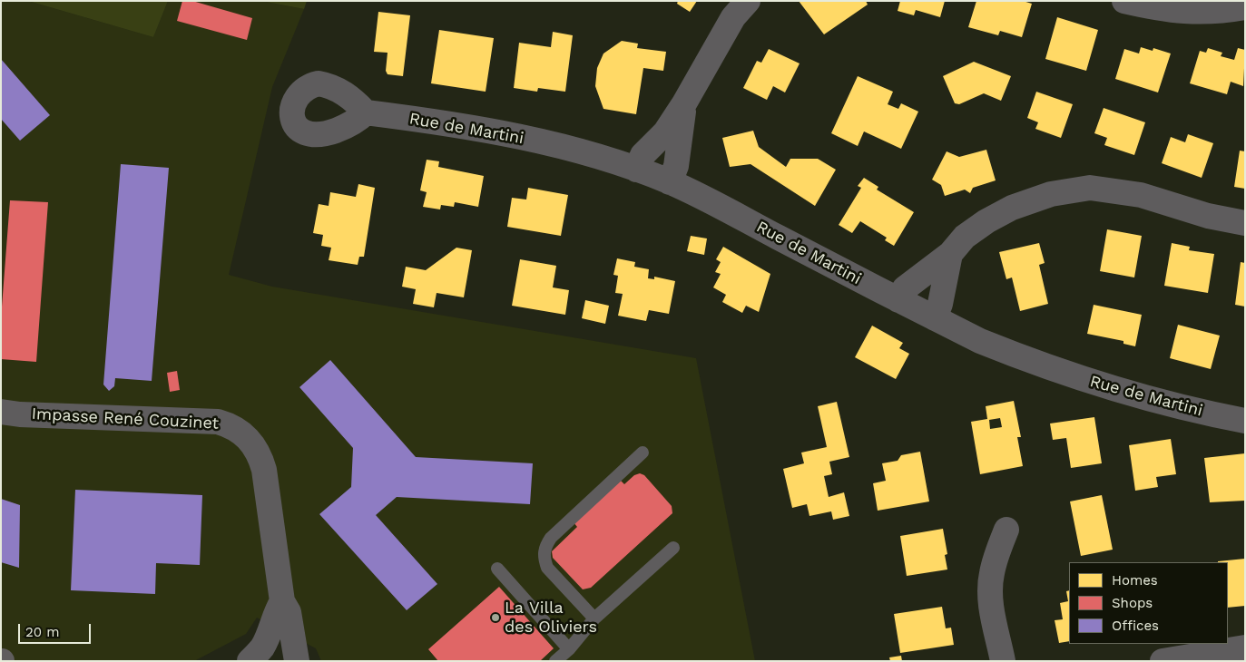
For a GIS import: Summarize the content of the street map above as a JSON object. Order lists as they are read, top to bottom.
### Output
{
  "streets": {
    "street": ["Rue de Martini", "Impasse René Couzinet"]
  },
  "places": ["La Villa des Oliviers"],
  "legend": ["Homes", "Shops", "Offices"],
  "scale_bar": "20 m"
}
